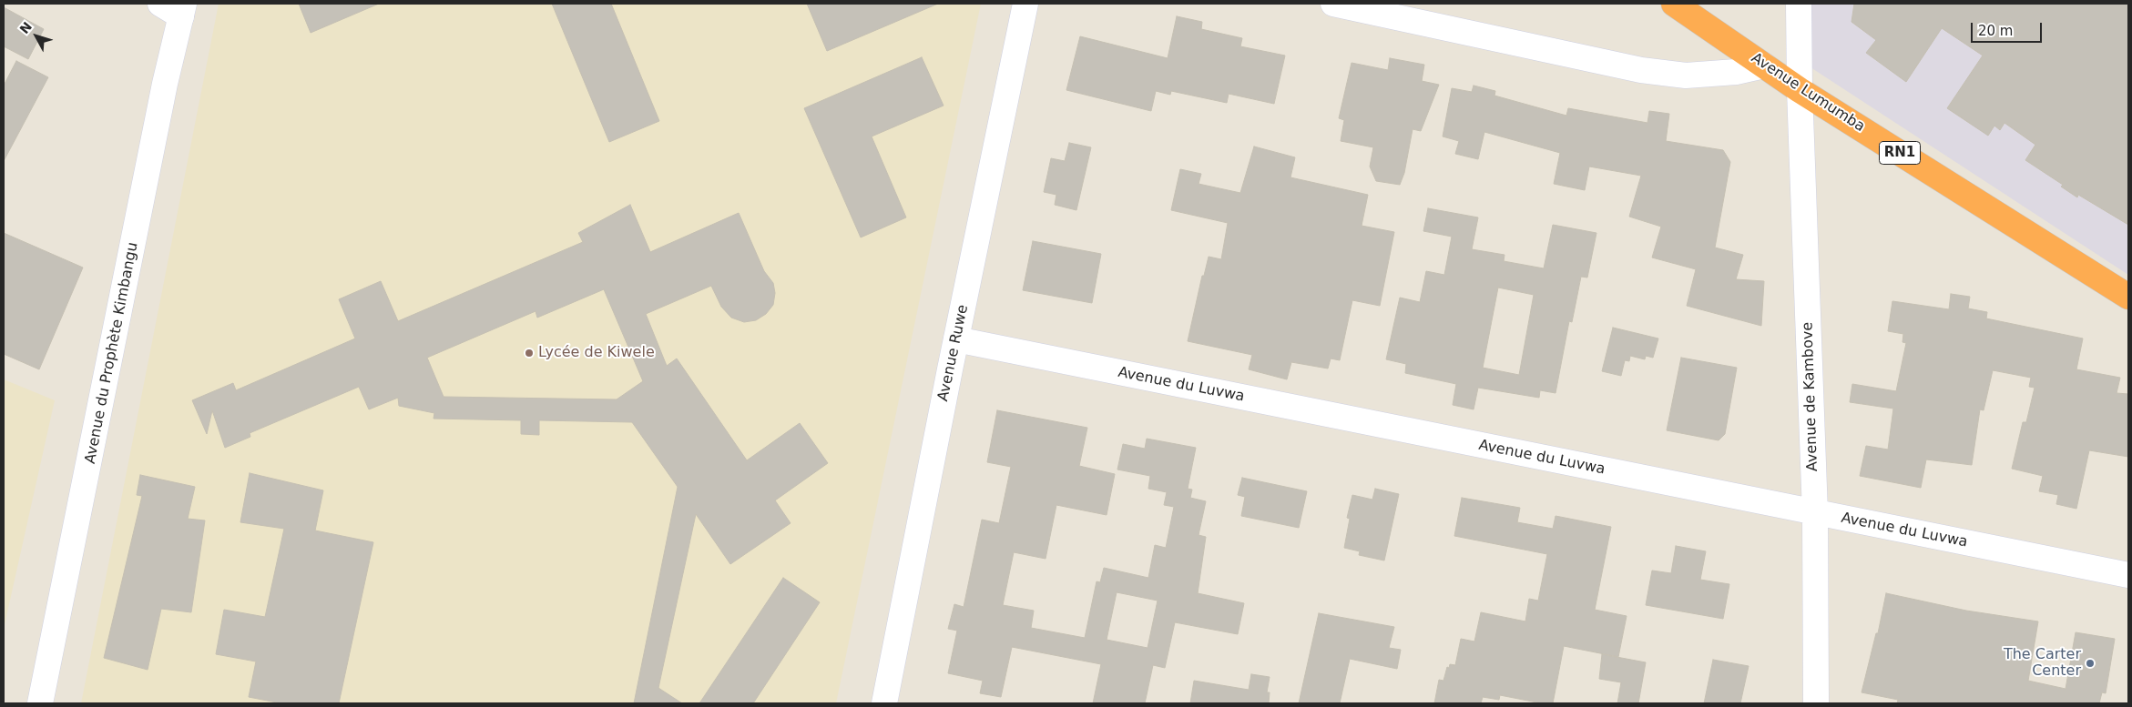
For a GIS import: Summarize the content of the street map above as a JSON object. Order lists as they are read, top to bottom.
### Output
{
  "streets": {
    "highway": ["Avenue Lumumba", "RN1"],
    "street": [
      "Avenue du Prophète Kimbangu",
      "Avenue Ruwe",
      "Avenue du Luvwa",
      "Avenue de Kambove"
    ]
  },
  "crossings": [
    ["Avenue Lumumba", "Avenue de Kambove"],
    ["Avenue Ruwe", "Avenue du Luvwa"],
    ["Avenue du Luvwa", "Avenue de Kambove"]
  ],
  "places": ["Lycée de Kiwele", "The Carter Center"],
  "scale_bar": "20 m",
  "north": "top left"
}
